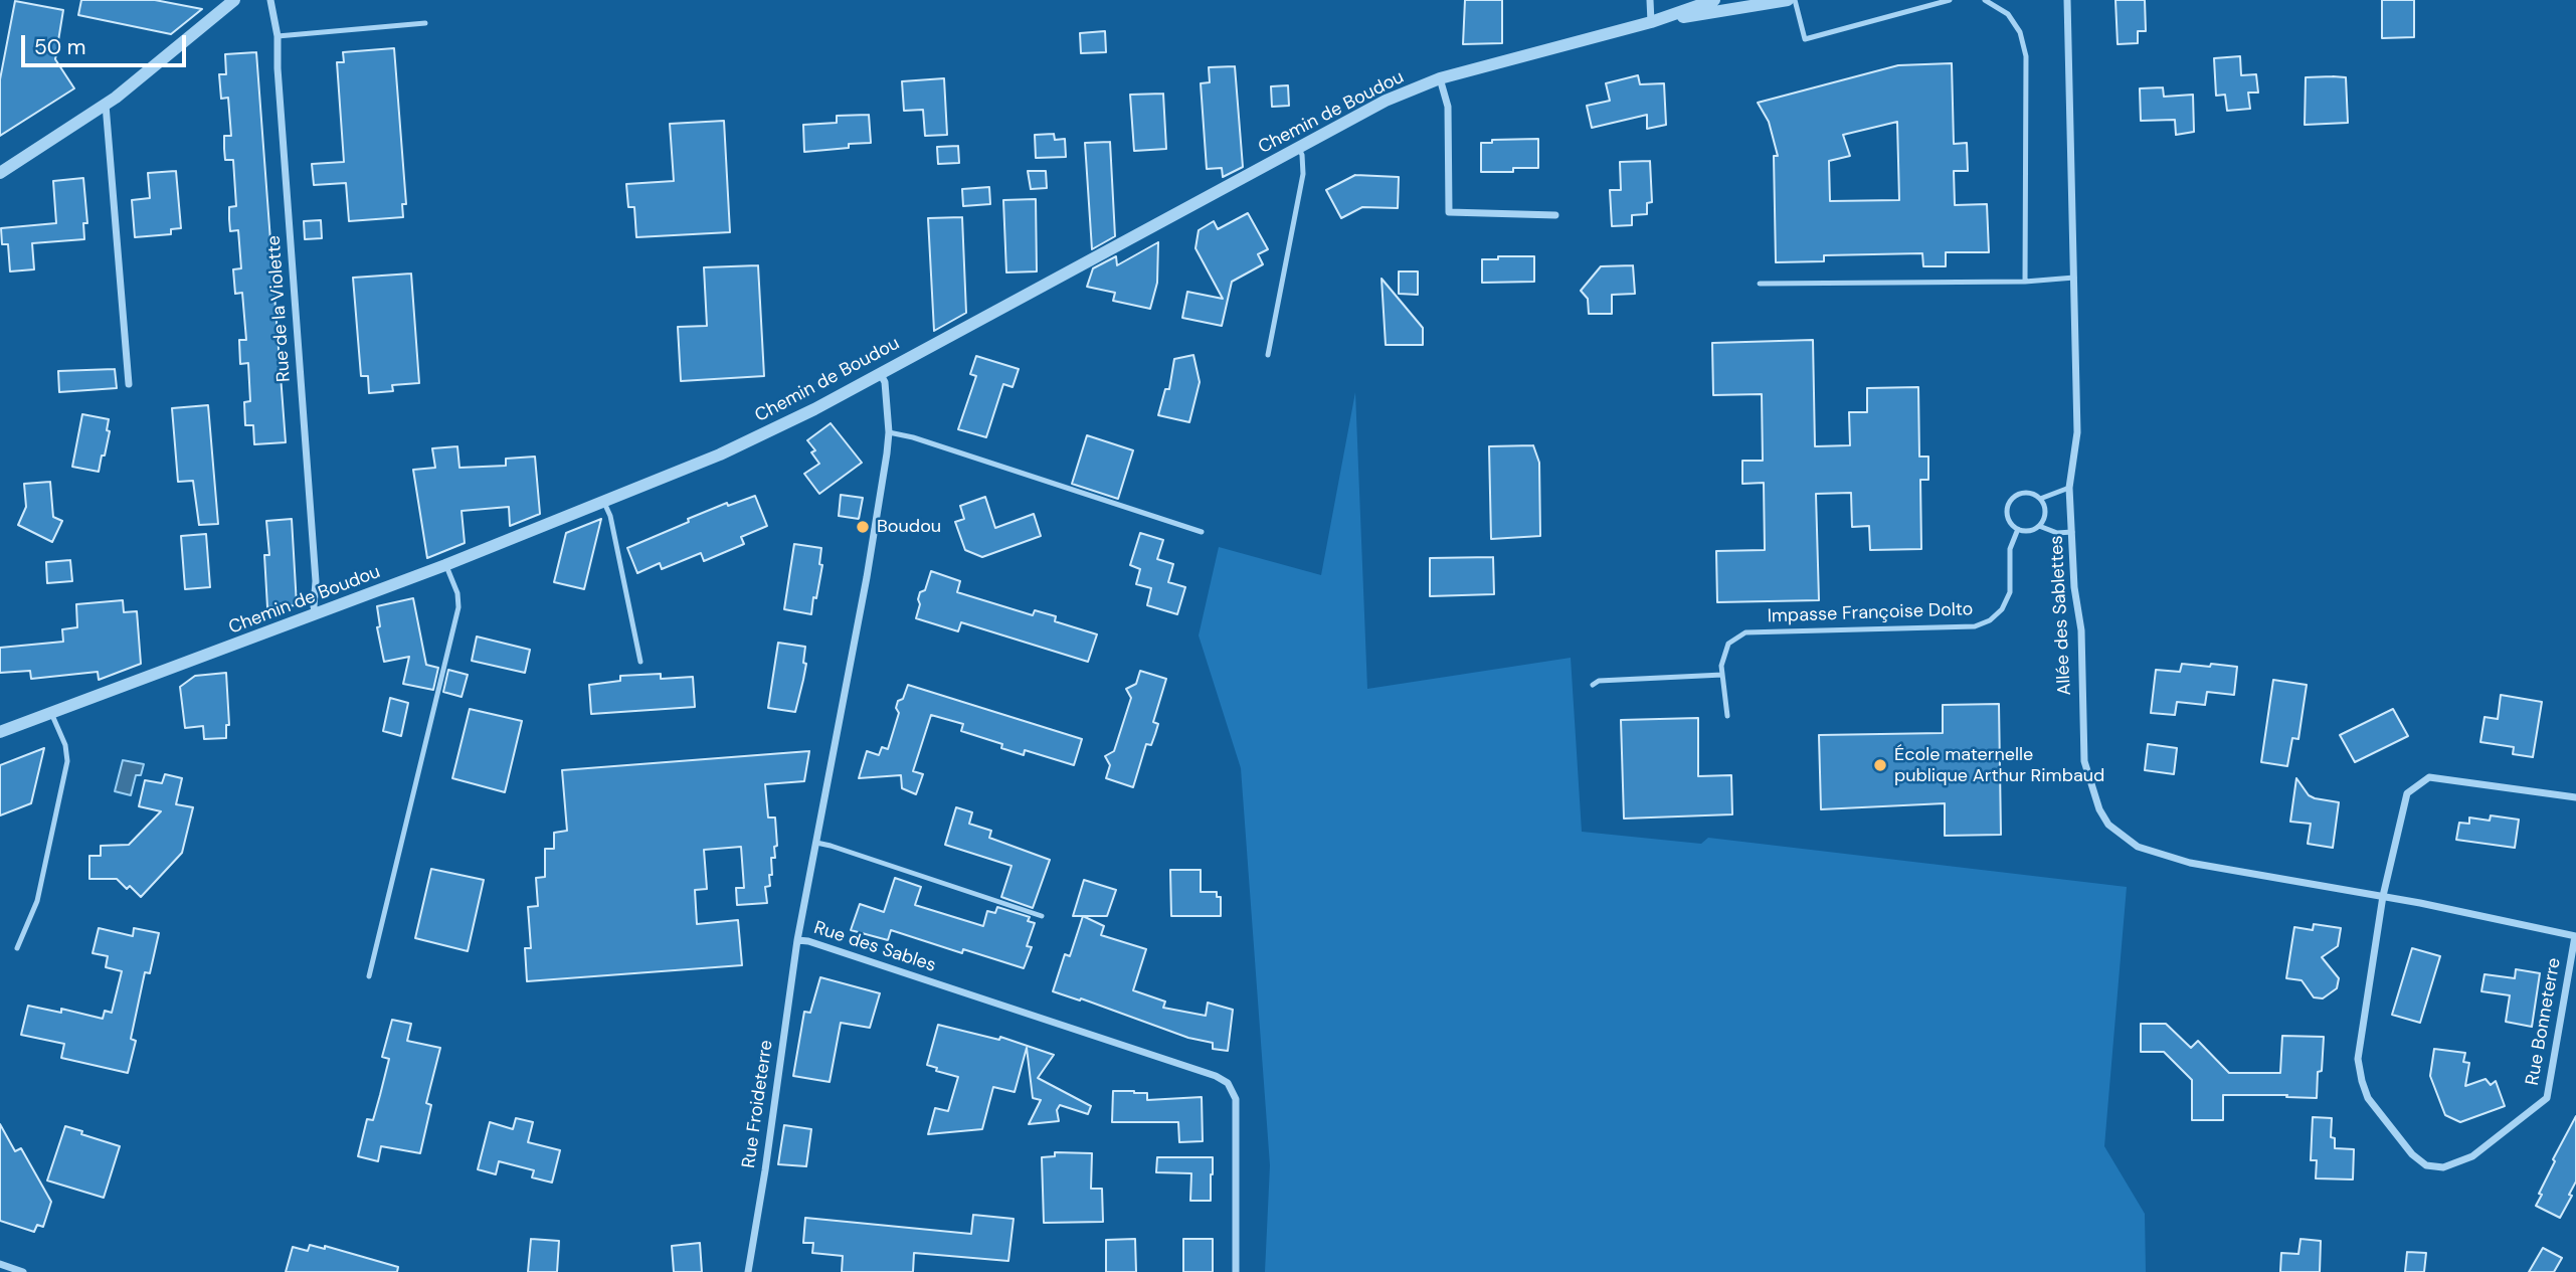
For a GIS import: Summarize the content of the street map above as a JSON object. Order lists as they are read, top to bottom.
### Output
{
  "streets": {
    "street": [
      "Chemin de Boudou",
      "Rue de la Violette",
      "Allée des Sablettes",
      "Rue des Sables",
      "Rue Bonneterre",
      "Rue Froideterre"
    ],
    "lane": ["Impasse Françoise Dolto"]
  },
  "crossings": [
    ["Chemin de Boudou", "Rue de la Violette"],
    ["Chemin de Boudou", "Rue des Sables"],
    ["Impasse Françoise Dolto", "Allée des Sablettes"],
    ["Allée des Sablettes", "Rue Bonneterre"],
    ["Rue des Sables", "Rue Froideterre"]
  ],
  "places": ["Boudou", "École maternelle publique Arthur Rimbaud"],
  "scale_bar": "50 m"
}
